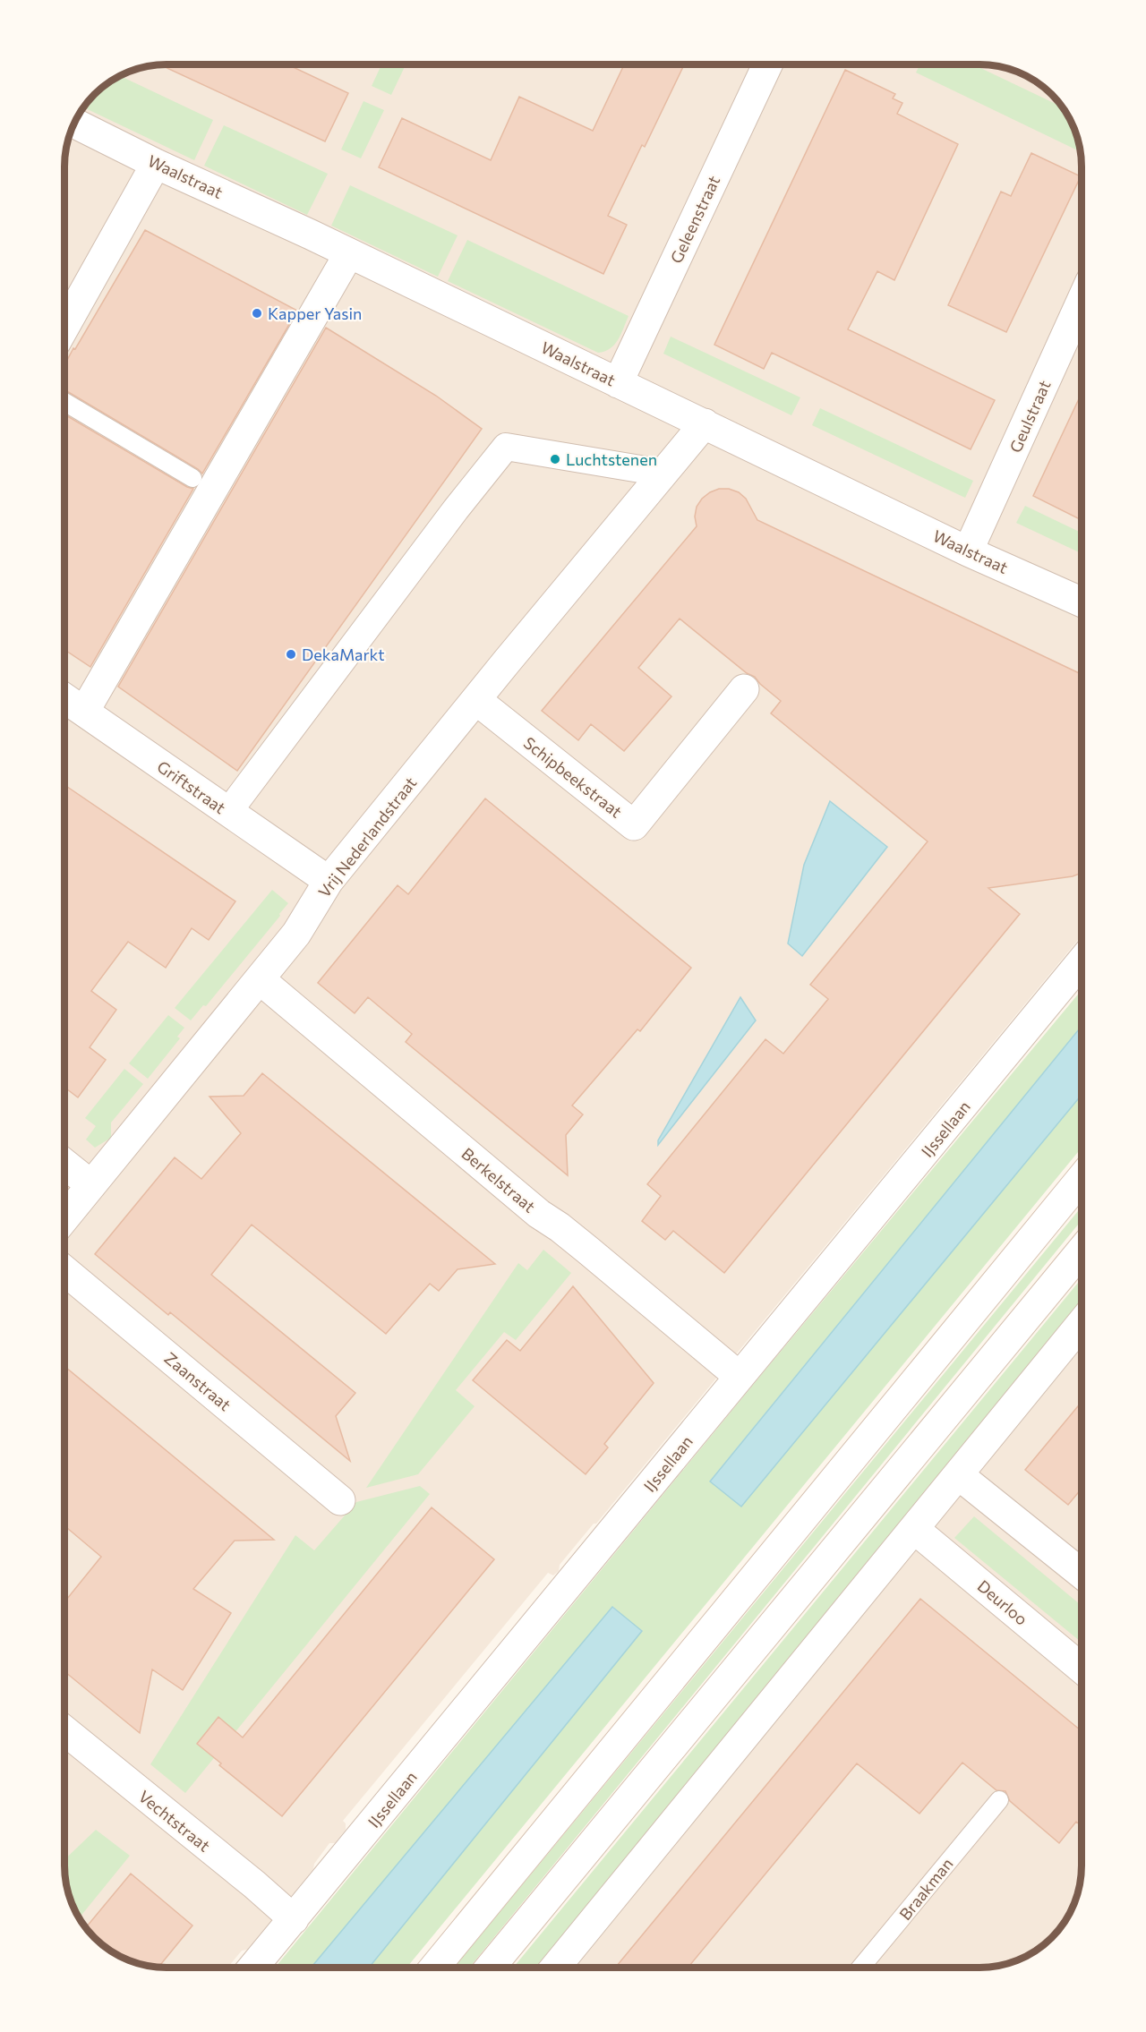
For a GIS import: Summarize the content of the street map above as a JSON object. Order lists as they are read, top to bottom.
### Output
{
  "streets": {
    "street": [
      "Waalstraat",
      "Geleenstraat",
      "Geulstraat",
      "Schipbeekstraat",
      "Griftstraat",
      "Vrij Nederlandstraat",
      "IJssellaan",
      "Berkelstraat",
      "Zaanstraat",
      "Deurloo",
      "Vechtstraat"
    ],
    "lane": ["Braakman"]
  },
  "crossings": [
    ["Waalstraat", "Geleenstraat"],
    ["Waalstraat", "Geulstraat"],
    ["Waalstraat", "Vrij Nederlandstraat"],
    ["Schipbeekstraat", "Vrij Nederlandstraat"],
    ["Griftstraat", "Vrij Nederlandstraat"],
    ["Vrij Nederlandstraat", "Berkelstraat"],
    ["IJssellaan", "Berkelstraat"],
    ["IJssellaan", "Vechtstraat"]
  ],
  "places": ["Kapper Yasin", "Luchtstenen", "DekaMarkt"]
}
